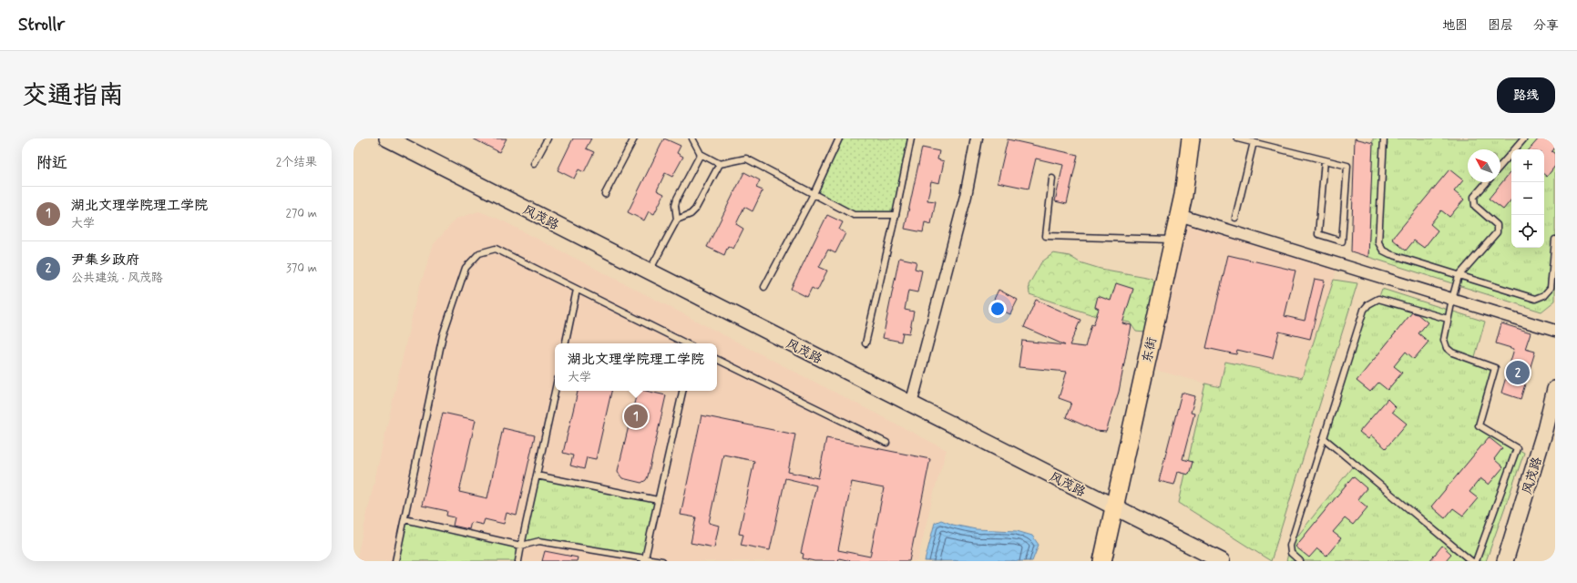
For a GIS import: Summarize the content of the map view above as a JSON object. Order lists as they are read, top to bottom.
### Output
{
  "streets": {
    "main road": ["东街"],
    "street": ["风茂路"]
  },
  "crossings": [
    ["风茂路", "东街"]
  ],
  "north": "top left",
  "page": {
    "header": "Strollr",
    "nav": ["地图", "图层", "分享"],
    "title": "交通指南",
    "buttons": "路线",
    "heading": ["附近", "2个结果"],
    "map_buttons": ["+", "−"],
    "list": [
      {
        "mark": "1",
        "name": "湖北文理学院理工学院",
        "note": "大学",
        "value": "270 m"
      },
      {
        "mark": "2",
        "name": "尹集乡政府",
        "note": "公共建筑 · 风茂路",
        "value": "370 m"
      }
    ],
    "popup": ["湖北文理学院理工学院", "大学"],
    "pins": ["2", "1"]
  }
}
